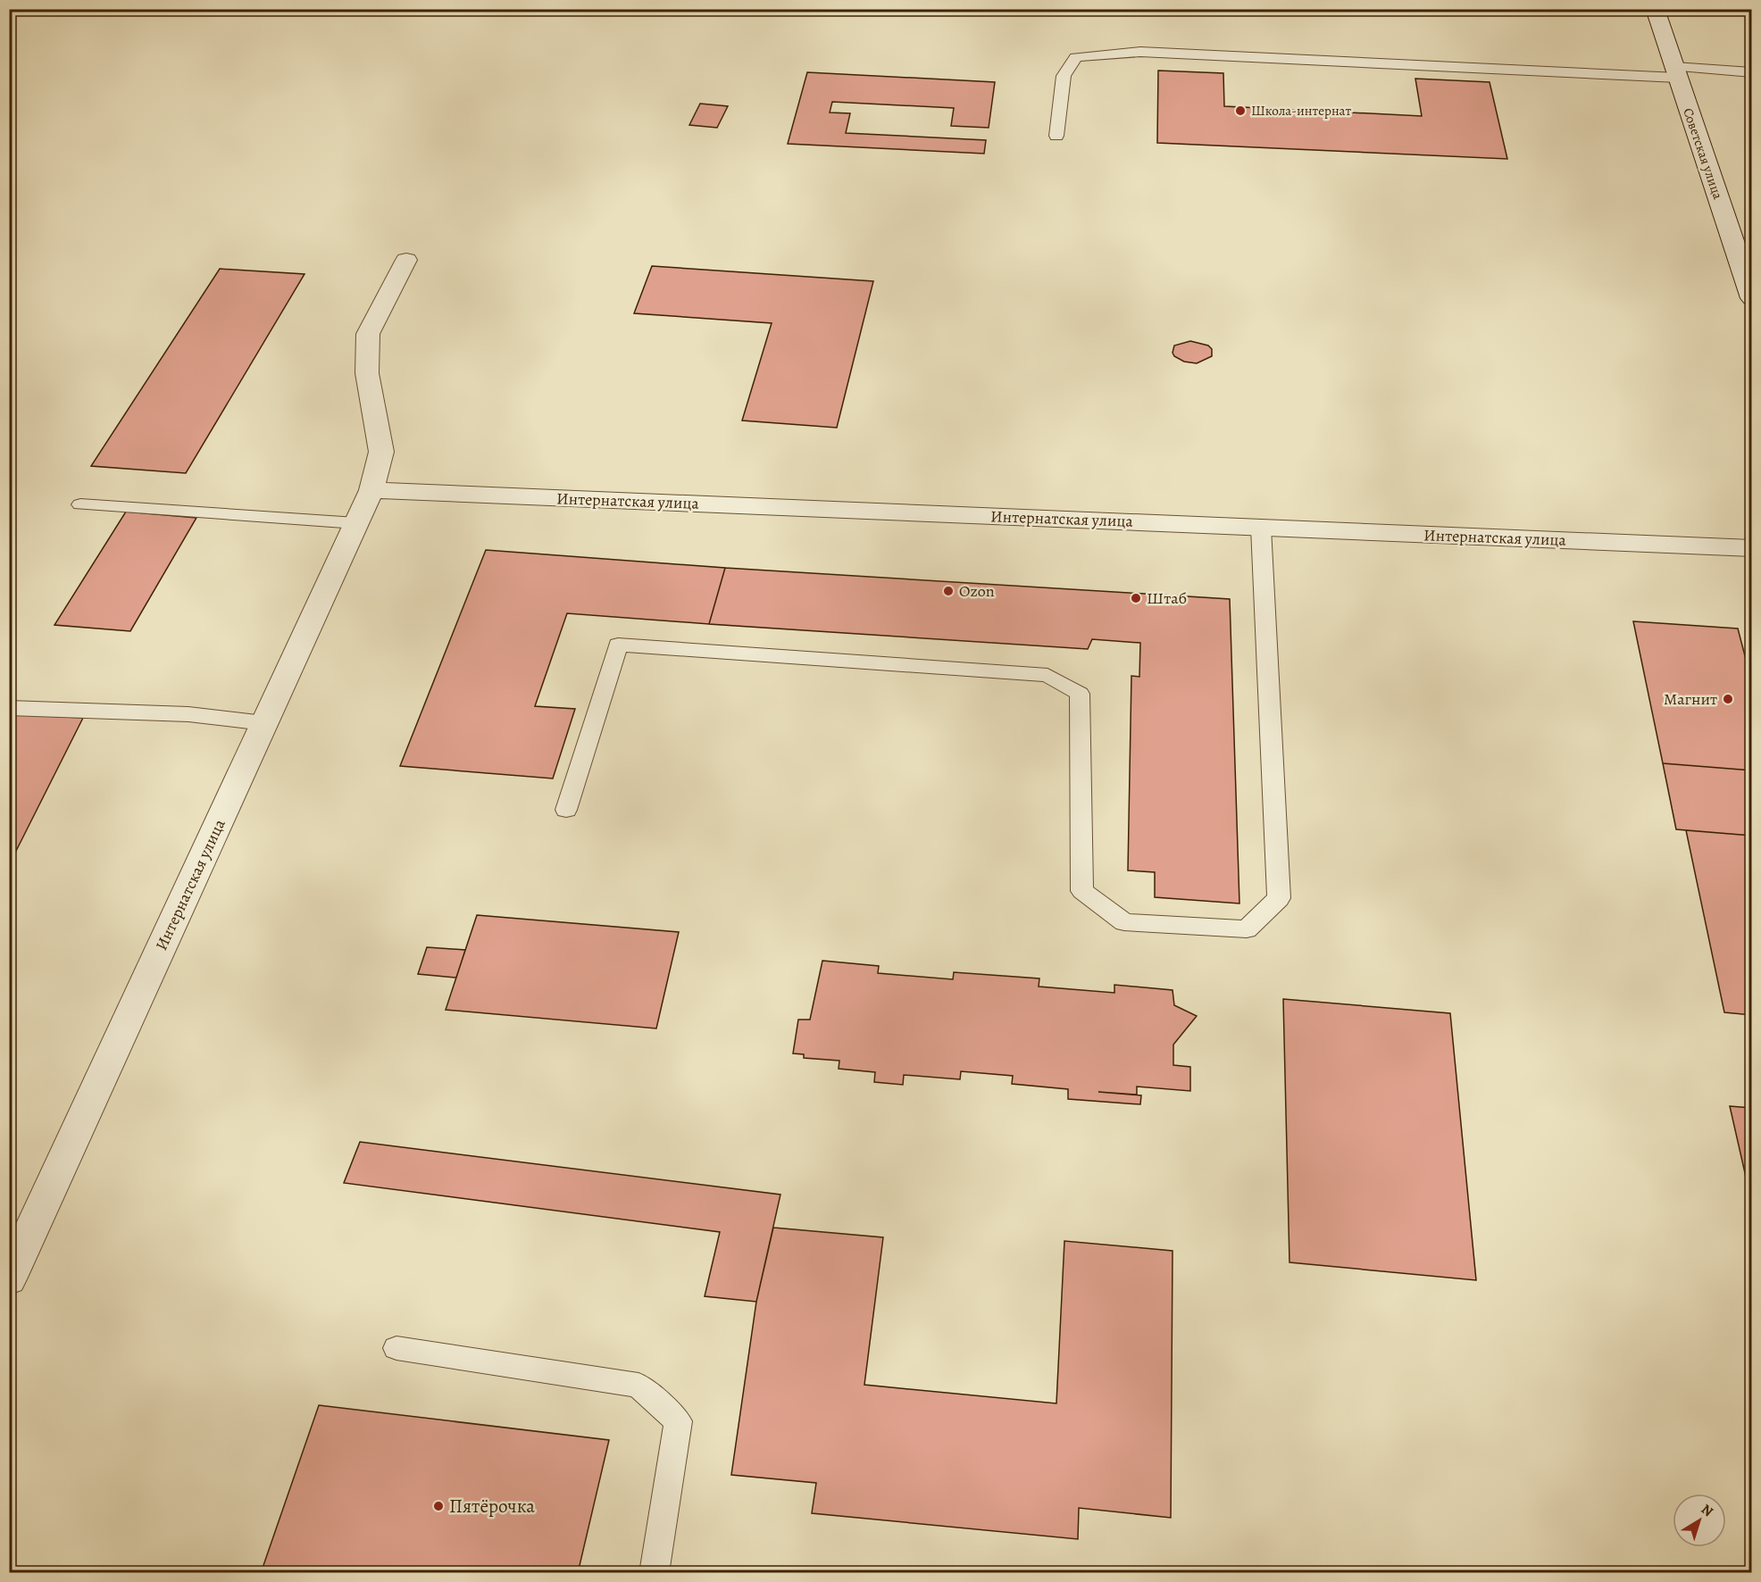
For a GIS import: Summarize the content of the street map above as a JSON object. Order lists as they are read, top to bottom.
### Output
{
  "streets": {
    "street": ["Советская улица", "Интернатская улица"]
  },
  "places": [
    "Школа-интернат",
    "Ozon",
    "Штаб",
    "Магнит",
    "Пятёрочка"
  ],
  "north": "top right"
}
